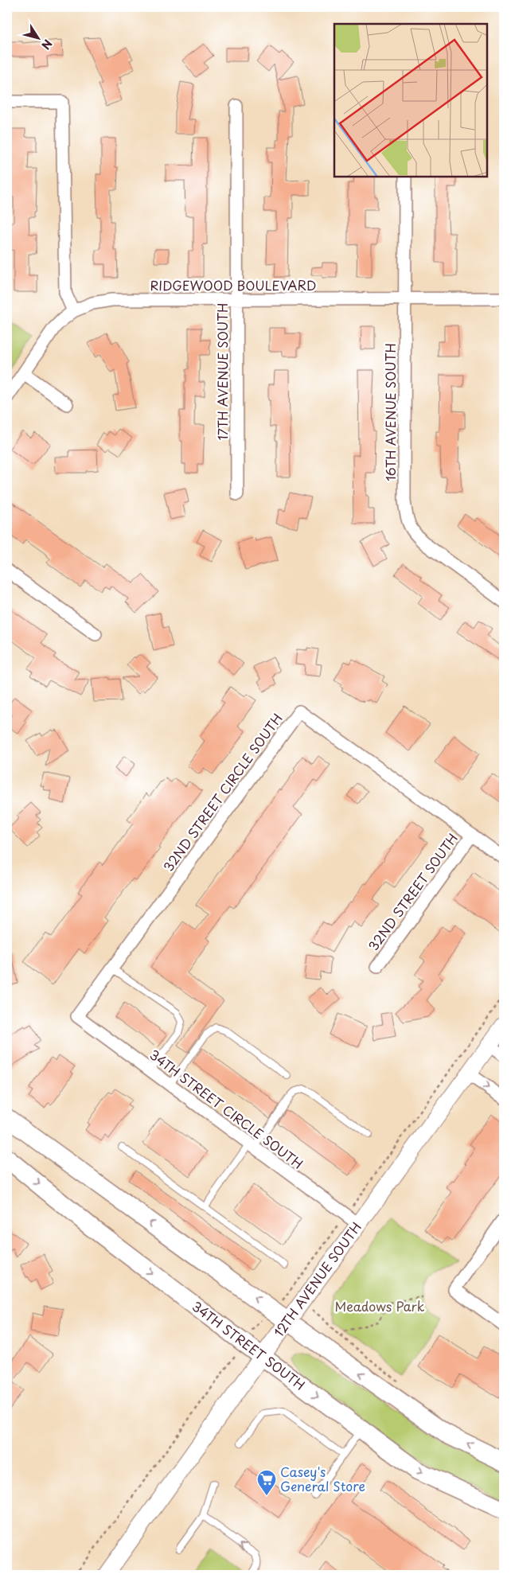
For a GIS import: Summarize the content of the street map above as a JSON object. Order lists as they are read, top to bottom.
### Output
{
  "streets": {
    "main road": ["34TH STREET SOUTH"],
    "street": [
      "RIDGEWOOD BOULEVARD",
      "17TH AVENUE SOUTH",
      "16TH AVENUE SOUTH",
      "32ND STREET CIRCLE SOUTH",
      "32ND STREET SOUTH",
      "34TH STREET CIRCLE SOUTH",
      "12TH AVENUE SOUTH"
    ]
  },
  "crossings": [
    ["RIDGEWOOD BOULEVARD", "17TH AVENUE SOUTH"],
    ["RIDGEWOOD BOULEVARD", "16TH AVENUE SOUTH"],
    ["32ND STREET CIRCLE SOUTH", "32ND STREET SOUTH"],
    ["32ND STREET CIRCLE SOUTH", "34TH STREET CIRCLE SOUTH"],
    ["34TH STREET CIRCLE SOUTH", "12TH AVENUE SOUTH"],
    ["12TH AVENUE SOUTH", "34TH STREET SOUTH"]
  ],
  "parks": ["Meadows Park"],
  "places": {
    "supermarket": ["Casey's General Store"]
  },
  "north": "bottom right"
}
